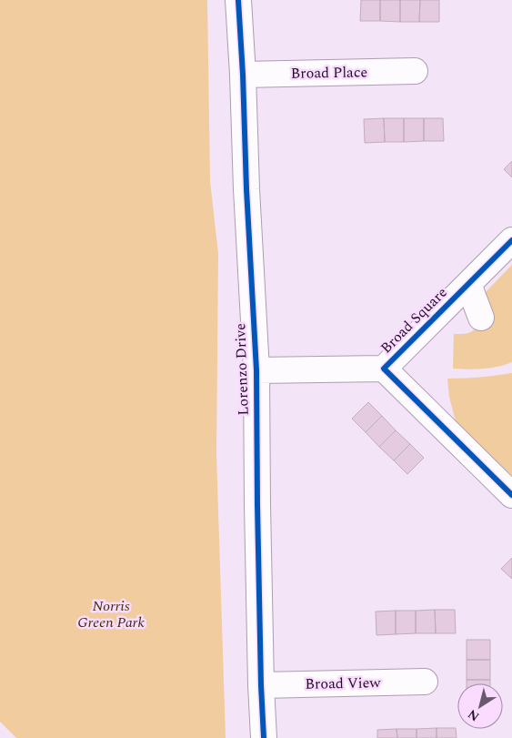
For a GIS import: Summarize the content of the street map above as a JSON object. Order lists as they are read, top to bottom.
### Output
{
  "streets": {
    "street": [
      "Broad Place",
      "Broad Square",
      "Lorenzo Drive",
      "Broad View"
    ]
  },
  "crossings": [
    ["Broad Place", "Lorenzo Drive"],
    ["Broad Square", "Lorenzo Drive"],
    ["Lorenzo Drive", "Broad View"]
  ],
  "parks": ["Norris Green Park"],
  "north": "bottom left"
}
